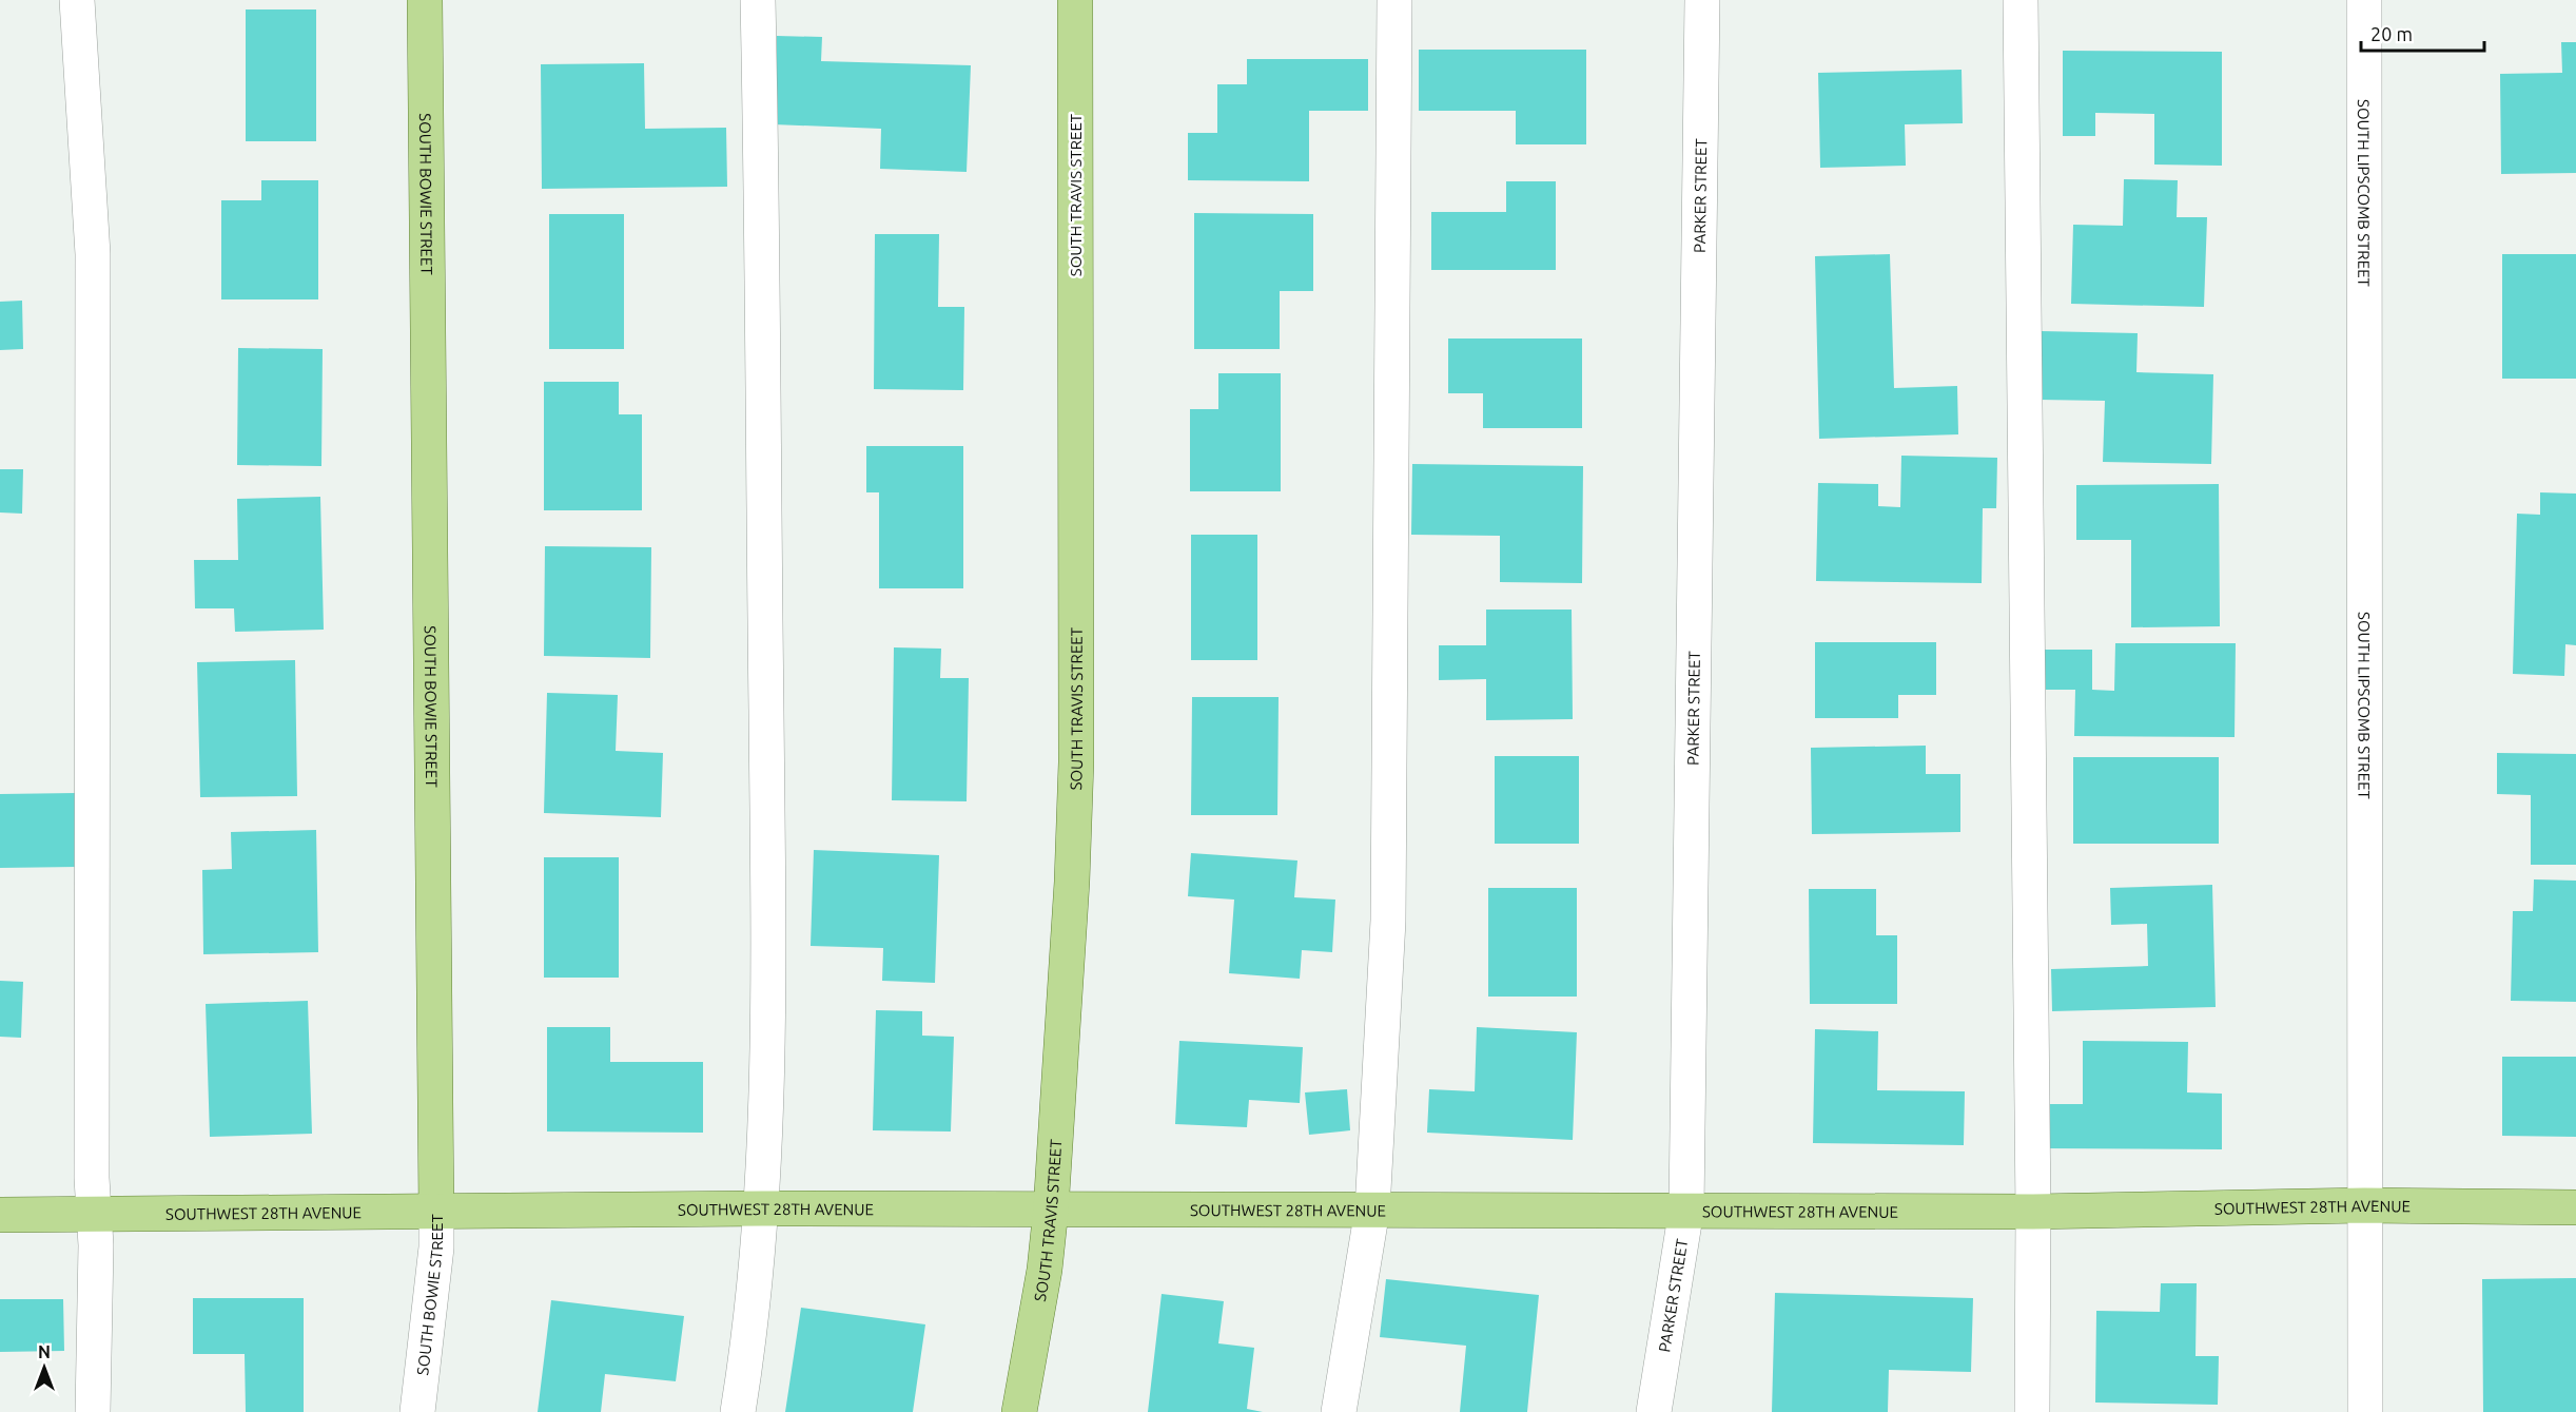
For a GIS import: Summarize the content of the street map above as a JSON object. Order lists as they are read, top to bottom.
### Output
{
  "streets": {
    "main road": ["SOUTH BOWIE STREET", "SOUTH TRAVIS STREET", "SOUTHWEST 28TH AVENUE"],
    "street": ["SOUTH LIPSCOMB STREET", "PARKER STREET"]
  },
  "crossings": [
    ["SOUTH BOWIE STREET", "SOUTHWEST 28TH AVENUE"],
    ["SOUTH LIPSCOMB STREET", "SOUTHWEST 28TH AVENUE"],
    ["SOUTH TRAVIS STREET", "SOUTHWEST 28TH AVENUE"],
    ["PARKER STREET", "SOUTHWEST 28TH AVENUE"]
  ],
  "scale_bar": "20 m",
  "north": "top"
}
